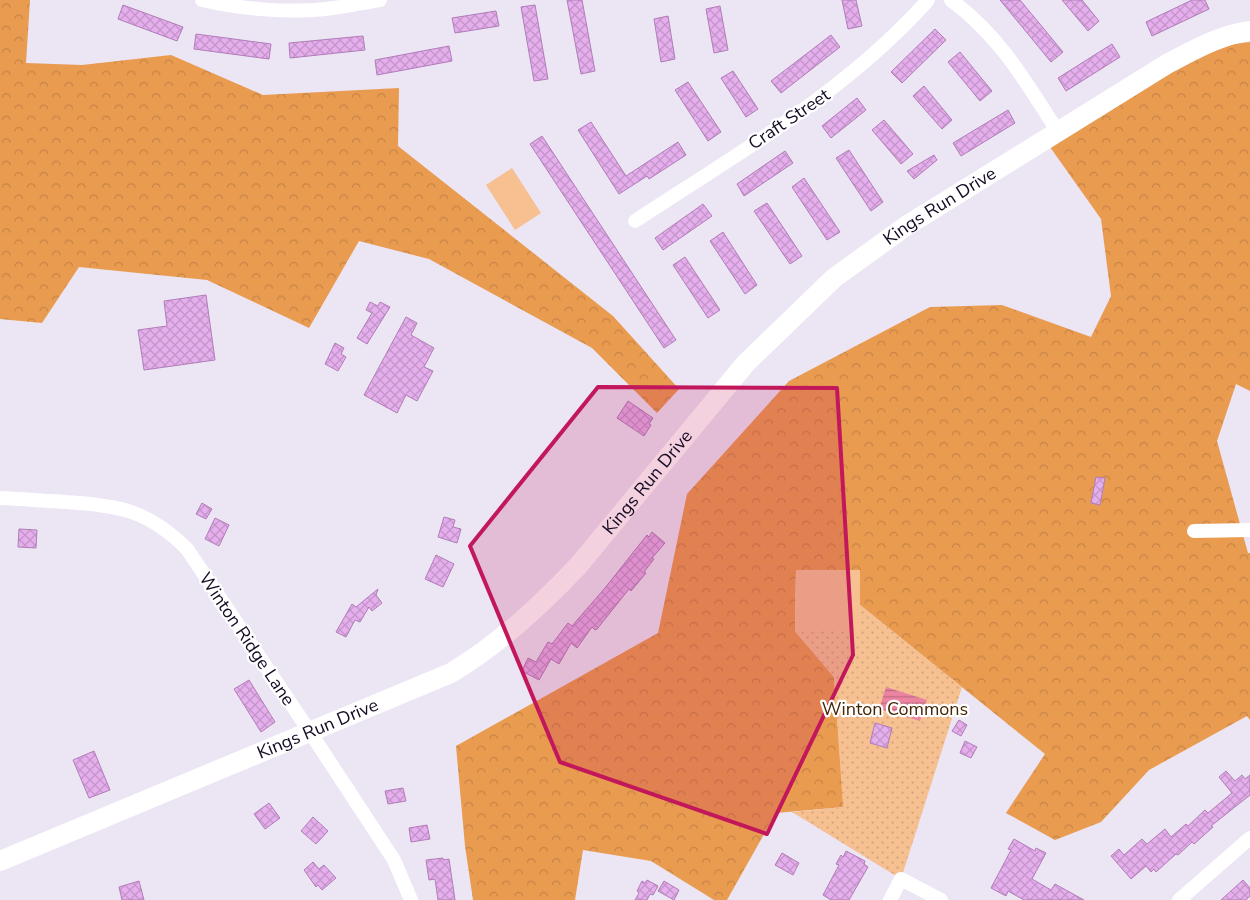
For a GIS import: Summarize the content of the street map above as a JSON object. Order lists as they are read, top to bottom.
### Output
{
  "streets": {
    "street": ["Craft Street", "Kings Run Drive", "Winton Ridge Lane"]
  },
  "crossings": [
    ["Kings Run Drive", "Winton Ridge Lane"]
  ],
  "parks": ["Winton Commons"]
}
